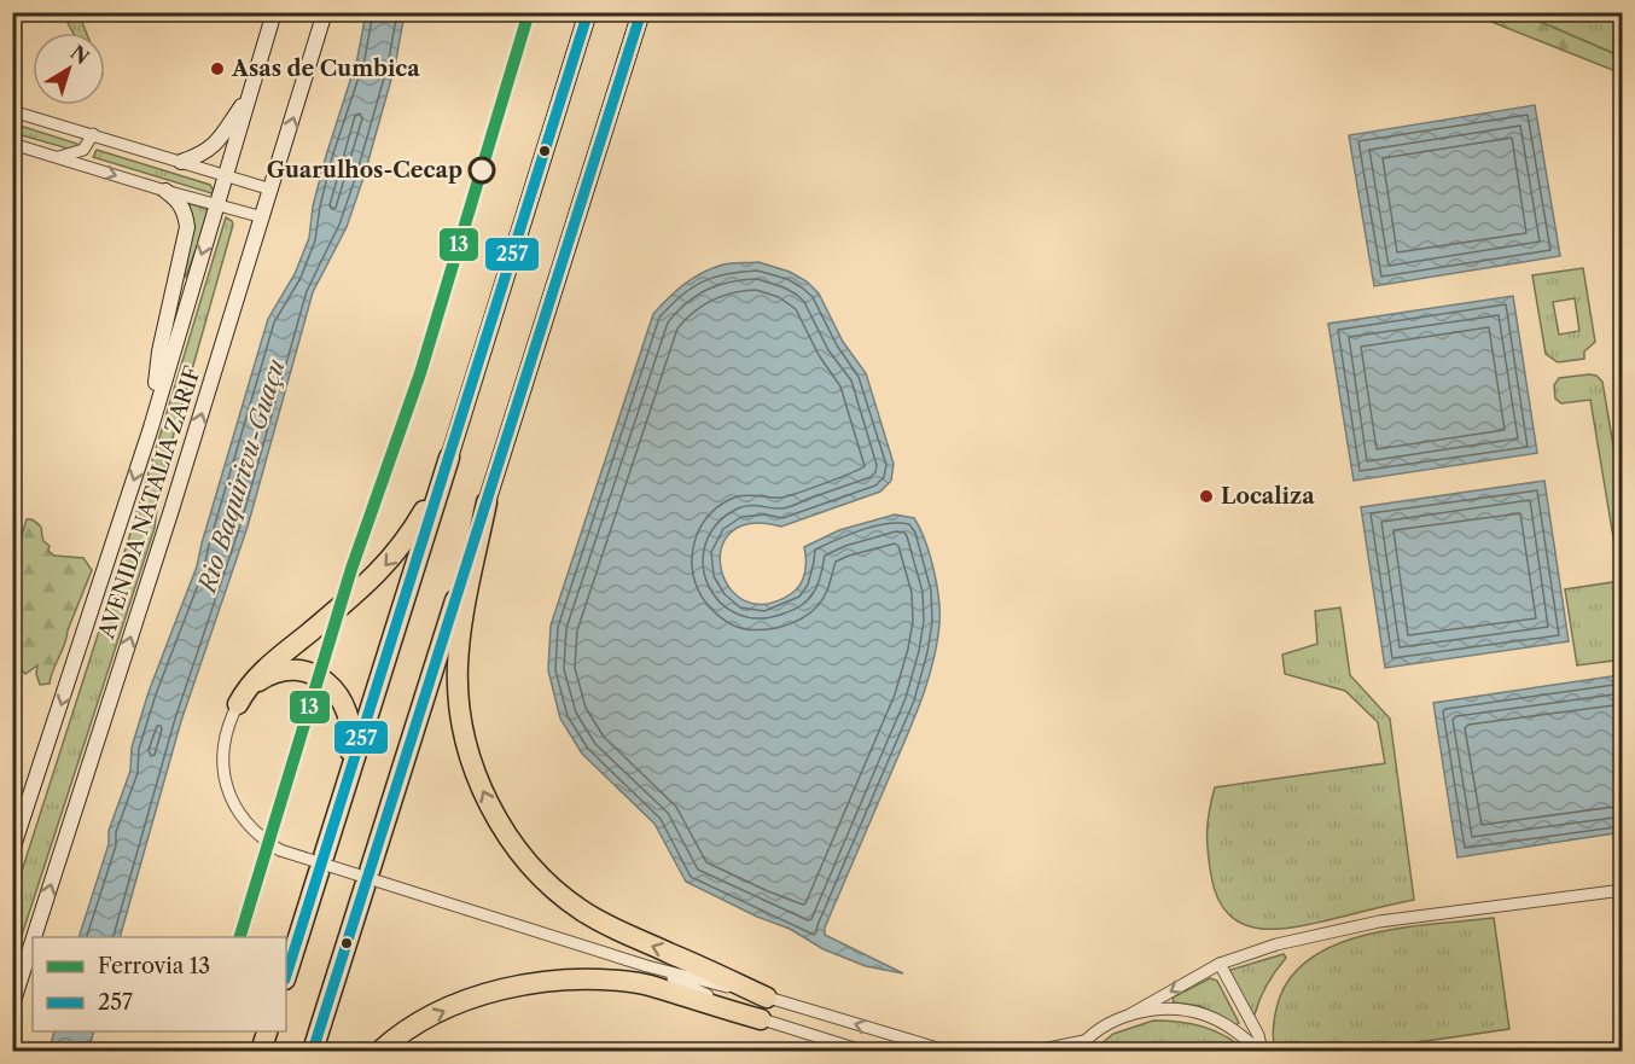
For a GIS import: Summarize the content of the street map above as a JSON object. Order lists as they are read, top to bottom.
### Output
{
  "streets": {
    "main road": ["AVENIDA NATALIA ZARIF"]
  },
  "water": ["Rio Baquirivu-Guaçu"],
  "places": ["Asas de Cumbica", "Guarulhos-Cecap", "Localiza"],
  "lines": ["rail line 13", "transit line 257"],
  "legend": ["Ferrovia 13", "257"],
  "north": "top right"
}
